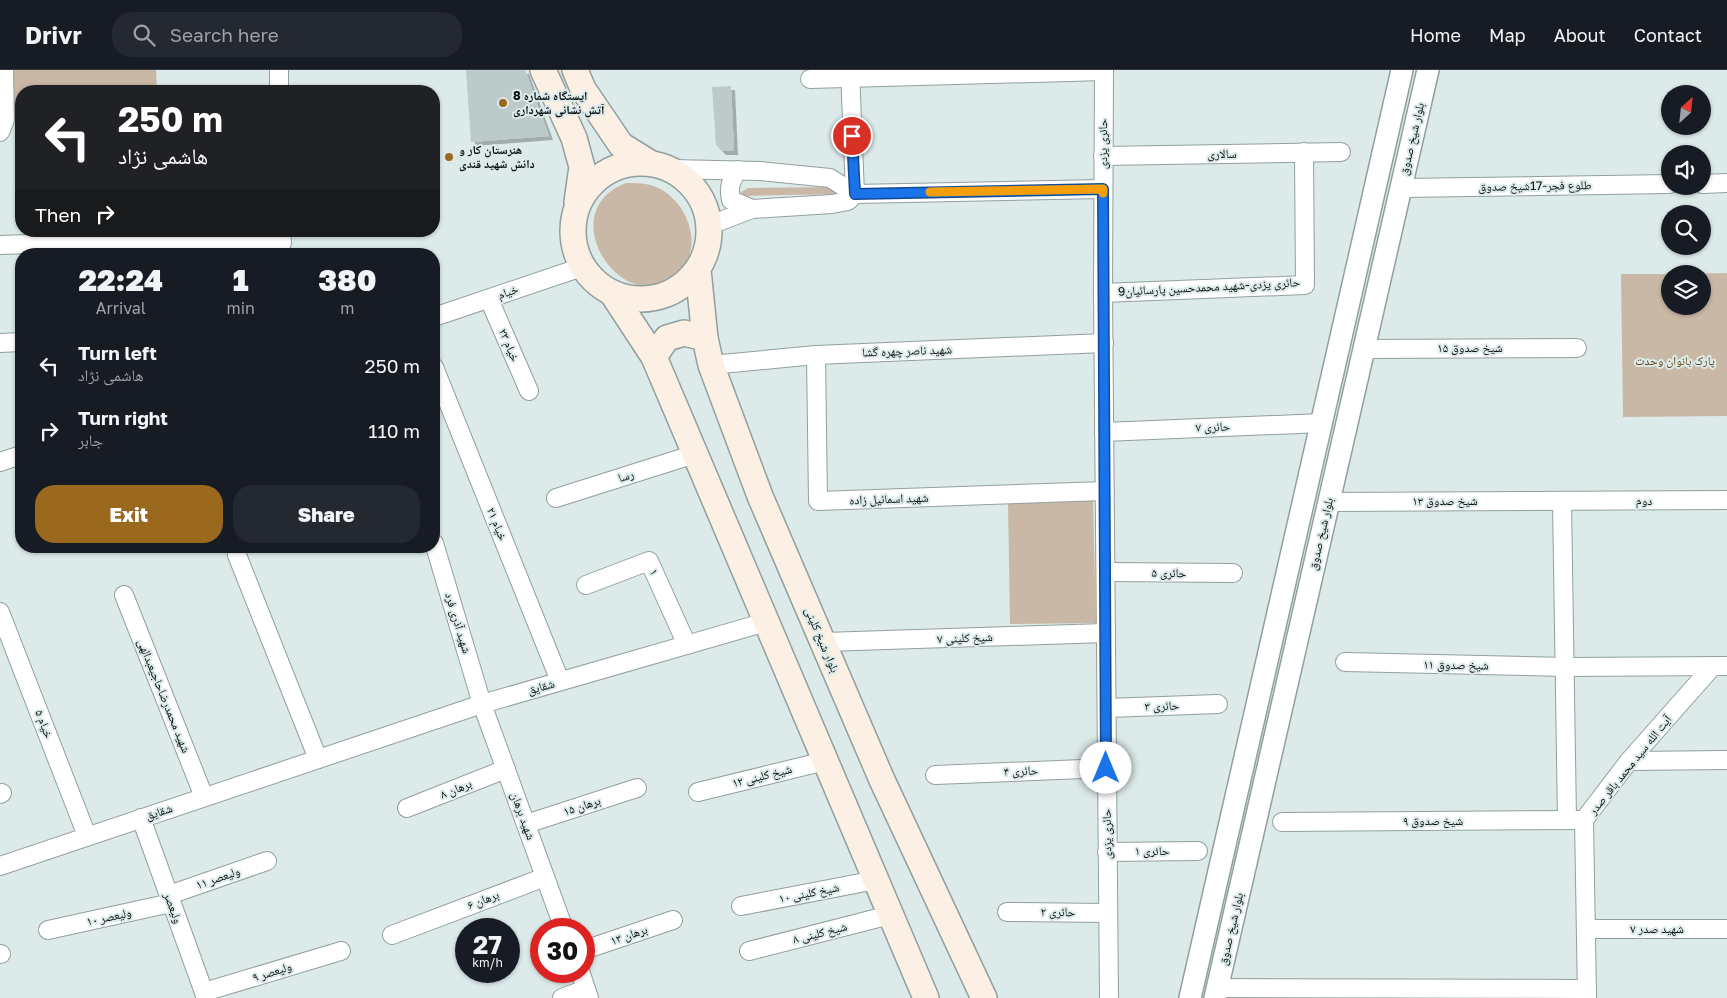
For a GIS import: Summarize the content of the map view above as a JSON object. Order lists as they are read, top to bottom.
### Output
{
  "streets": {
    "main road": ["بلوار شیخ کلینی"],
    "street": [
      "بلوار شیخ صدوق",
      "حائری یزدی",
      "سالاری",
      "طلوع فجر-17شیخ صدوق",
      "9حائری یزدی-شهید محمدحسین پارسائیان",
      "خیام",
      "خیام ۲۳",
      "شیخ صدوق ۱۵",
      "شهید ناصر چهره گشا",
      "حائری ۷",
      "رسا",
      "شهید اسمائیل زاده",
      "شیخ صدوق ۱۳",
      "دوم",
      "خیام ۲۱",
      "۱",
      "حائری ۵",
      "شهید آذری فرد",
      "شیخ کلینی ۷",
      "شیخ صدوق ۱۱",
      "شقایق",
      "شهید محمدرضاحاجیعبدالهی",
      "حائری ۳",
      "خیام ۵",
      "آیت الله سید محمد باقر صدر",
      "حائری ۴",
      "شیخ کلینی ۱۲",
      "برهان ۸",
      "برهان ۱۵",
      "شهید برهان",
      "شیخ صدوق ۹",
      "حائری ۱",
      "ولیعصر ۱۱",
      "شیخ کلینی ۱۰",
      "برهان ۶",
      "ولیعصر",
      "حائری ۲",
      "ولیعصر ۱۰",
      "۷ شهید صدر",
      "شیخ کلینی ۸",
      "برهان ۱۳",
      "ولیعصر ۹"
    ]
  },
  "crossings": [
    ["بلوار شیخ صدوق", "طلوع فجر-17شیخ صدوق"],
    ["بلوار شیخ صدوق", "شیخ صدوق ۱۵"],
    ["بلوار شیخ صدوق", "حائری ۷"],
    ["بلوار شیخ صدوق", "شیخ صدوق ۱۳"],
    ["حائری یزدی", "سالاری"],
    ["حائری یزدی", "9حائری یزدی-شهید محمدحسین پارسائیان"],
    ["حائری یزدی", "شهید ناصر چهره گشا"],
    ["حائری یزدی", "حائری ۷"],
    ["حائری یزدی", "شهید اسمائیل زاده"],
    ["حائری یزدی", "حائری ۵"],
    ["حائری یزدی", "شیخ کلینی ۷"],
    ["حائری یزدی", "حائری ۳"],
    ["حائری یزدی", "حائری ۴"],
    ["حائری یزدی", "حائری ۱"],
    ["حائری یزدی", "حائری ۲"],
    ["سالاری", "9حائری یزدی-شهید محمدحسین پارسائیان"],
    ["خیام", "خیام ۲۳"],
    ["خیام", "بلوار شیخ کلینی"],
    ["شهید ناصر چهره گشا", "شهید اسمائیل زاده"],
    ["شهید ناصر چهره گشا", "بلوار شیخ کلینی"],
    ["شیخ صدوق ۱۳", "دوم"],
    ["خیام ۲۱", "شقایق"],
    ["۱", "شقایق"],
    ["شهید آذری فرد", "شقایق"],
    ["شهید آذری فرد", "شهید برهان"],
    ["شیخ کلینی ۷", "بلوار شیخ کلینی"],
    ["شیخ صدوق ۱۱", "آیت الله سید محمد باقر صدر"],
    ["شقایق", "شهید محمدرضاحاجیعبدالهی"],
    ["شقایق", "خیام ۵"],
    ["شقایق", "شهید برهان"],
    ["شقایق", "ولیعصر"],
    ["آیت الله سید محمد باقر صدر", "شیخ صدوق ۹"],
    ["آیت الله سید محمد باقر صدر", "۷ شهید صدر"],
    ["برهان ۸", "شهید برهان"],
    ["برهان ۱۵", "شهید برهان"],
    ["شهید برهان", "برهان ۶"],
    ["ولیعصر ۱۱", "ولیعصر"],
    ["ولیعصر ۱۱", "ولیعصر ۱۰"],
    ["ولیعصر", "ولیعصر ۱۰"],
    ["ولیعصر", "ولیعصر ۹"]
  ],
  "parks": ["پارک بانوان وحدت"],
  "places": ["ایستگاه شماره 8 آتش نشانی شهرداری", "هنرستان کار و دانش شهید قندی"],
  "north": "top right",
  "page": {
    "header": "Drivr",
    "search": "Search here",
    "nav": [
      "Home",
      "Map",
      "About",
      "Contact"
    ],
    "turn": ["250 m", "هاشمی نژاد"],
    "then": "Then",
    "eta": [
      "22:24",
      "Arrival",
      "1",
      "min",
      "380",
      "m"
    ],
    "list": [
      {
        "name": "Turn left",
        "note": "هاشمی نژاد",
        "value": "250 m"
      },
      {
        "name": "Turn right",
        "note": "جابر",
        "value": "110 m"
      }
    ],
    "buttons": ["Exit", "Share"],
    "speed": "27 km/h",
    "limit": "30"
  }
}
